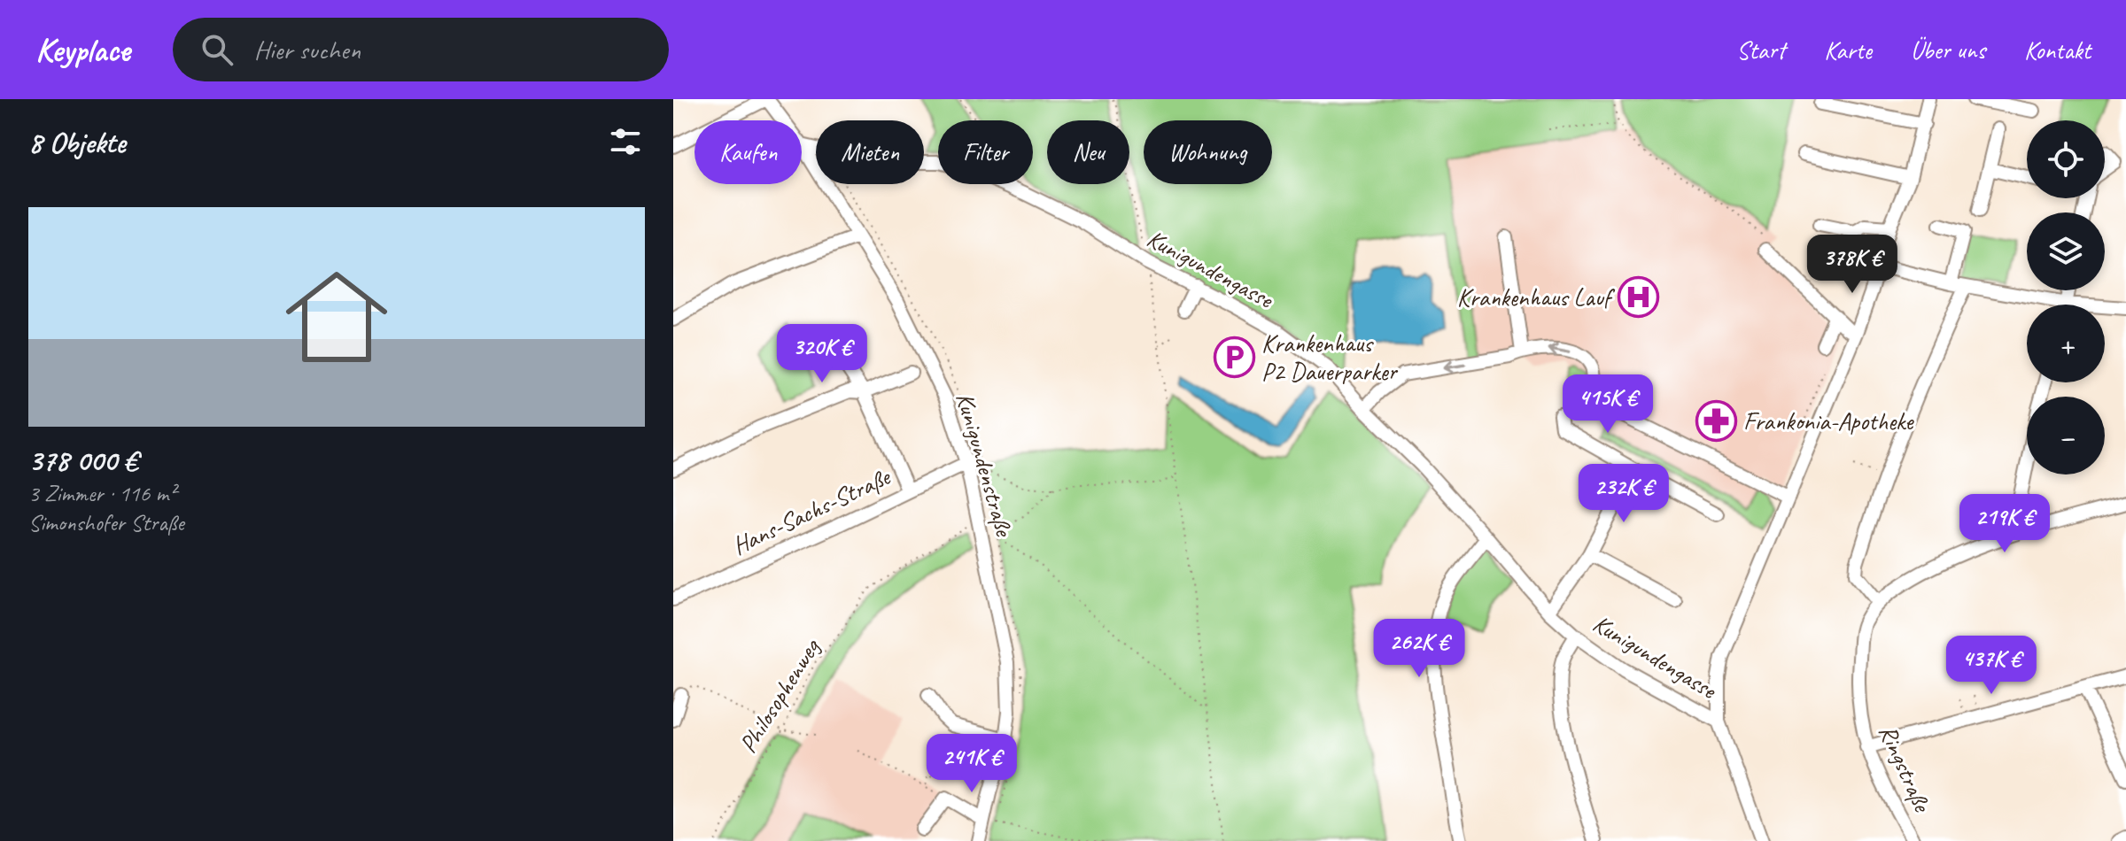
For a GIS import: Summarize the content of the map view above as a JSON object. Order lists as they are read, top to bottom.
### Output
{
  "streets": {
    "street": [
      "Kunigundengasse",
      "Kunigundenstraße",
      "Hans-Sachs-Straße",
      "Ringstraße"
    ],
    "path": ["Philosophenweg"]
  },
  "crossings": [
    ["Kunigundengasse", "Kunigundenstraße"],
    ["Kunigundenstraße", "Hans-Sachs-Straße"],
    ["Kunigundenstraße", "Philosophenweg"]
  ],
  "places": {
    "hospital": ["Krankenhaus Lauf"],
    "parking": ["Krankenhaus P2 Dauerparker"],
    "pharmacy": ["Frankonia-Apotheke"]
  },
  "page": {
    "header": "Keyplace",
    "search": "Hier suchen",
    "nav": [
      "Start",
      "Karte",
      "Über uns",
      "Kontakt"
    ],
    "heading": "8 Objekte",
    "map_buttons": ["+", "−"],
    "chip": [
      "Kaufen",
      "Mieten",
      "Filter",
      "Neu",
      "Wohnung"
    ],
    "list": [
      {
        "name": "378 000 €",
        "note": "3 Zimmer · 116 m² · Simonshofer Straße"
      }
    ],
    "price": [
      "378K €",
      "320K €",
      "415K €",
      "232K €",
      "219K €",
      "262K €",
      "437K €",
      "241K €"
    ]
  }
}
